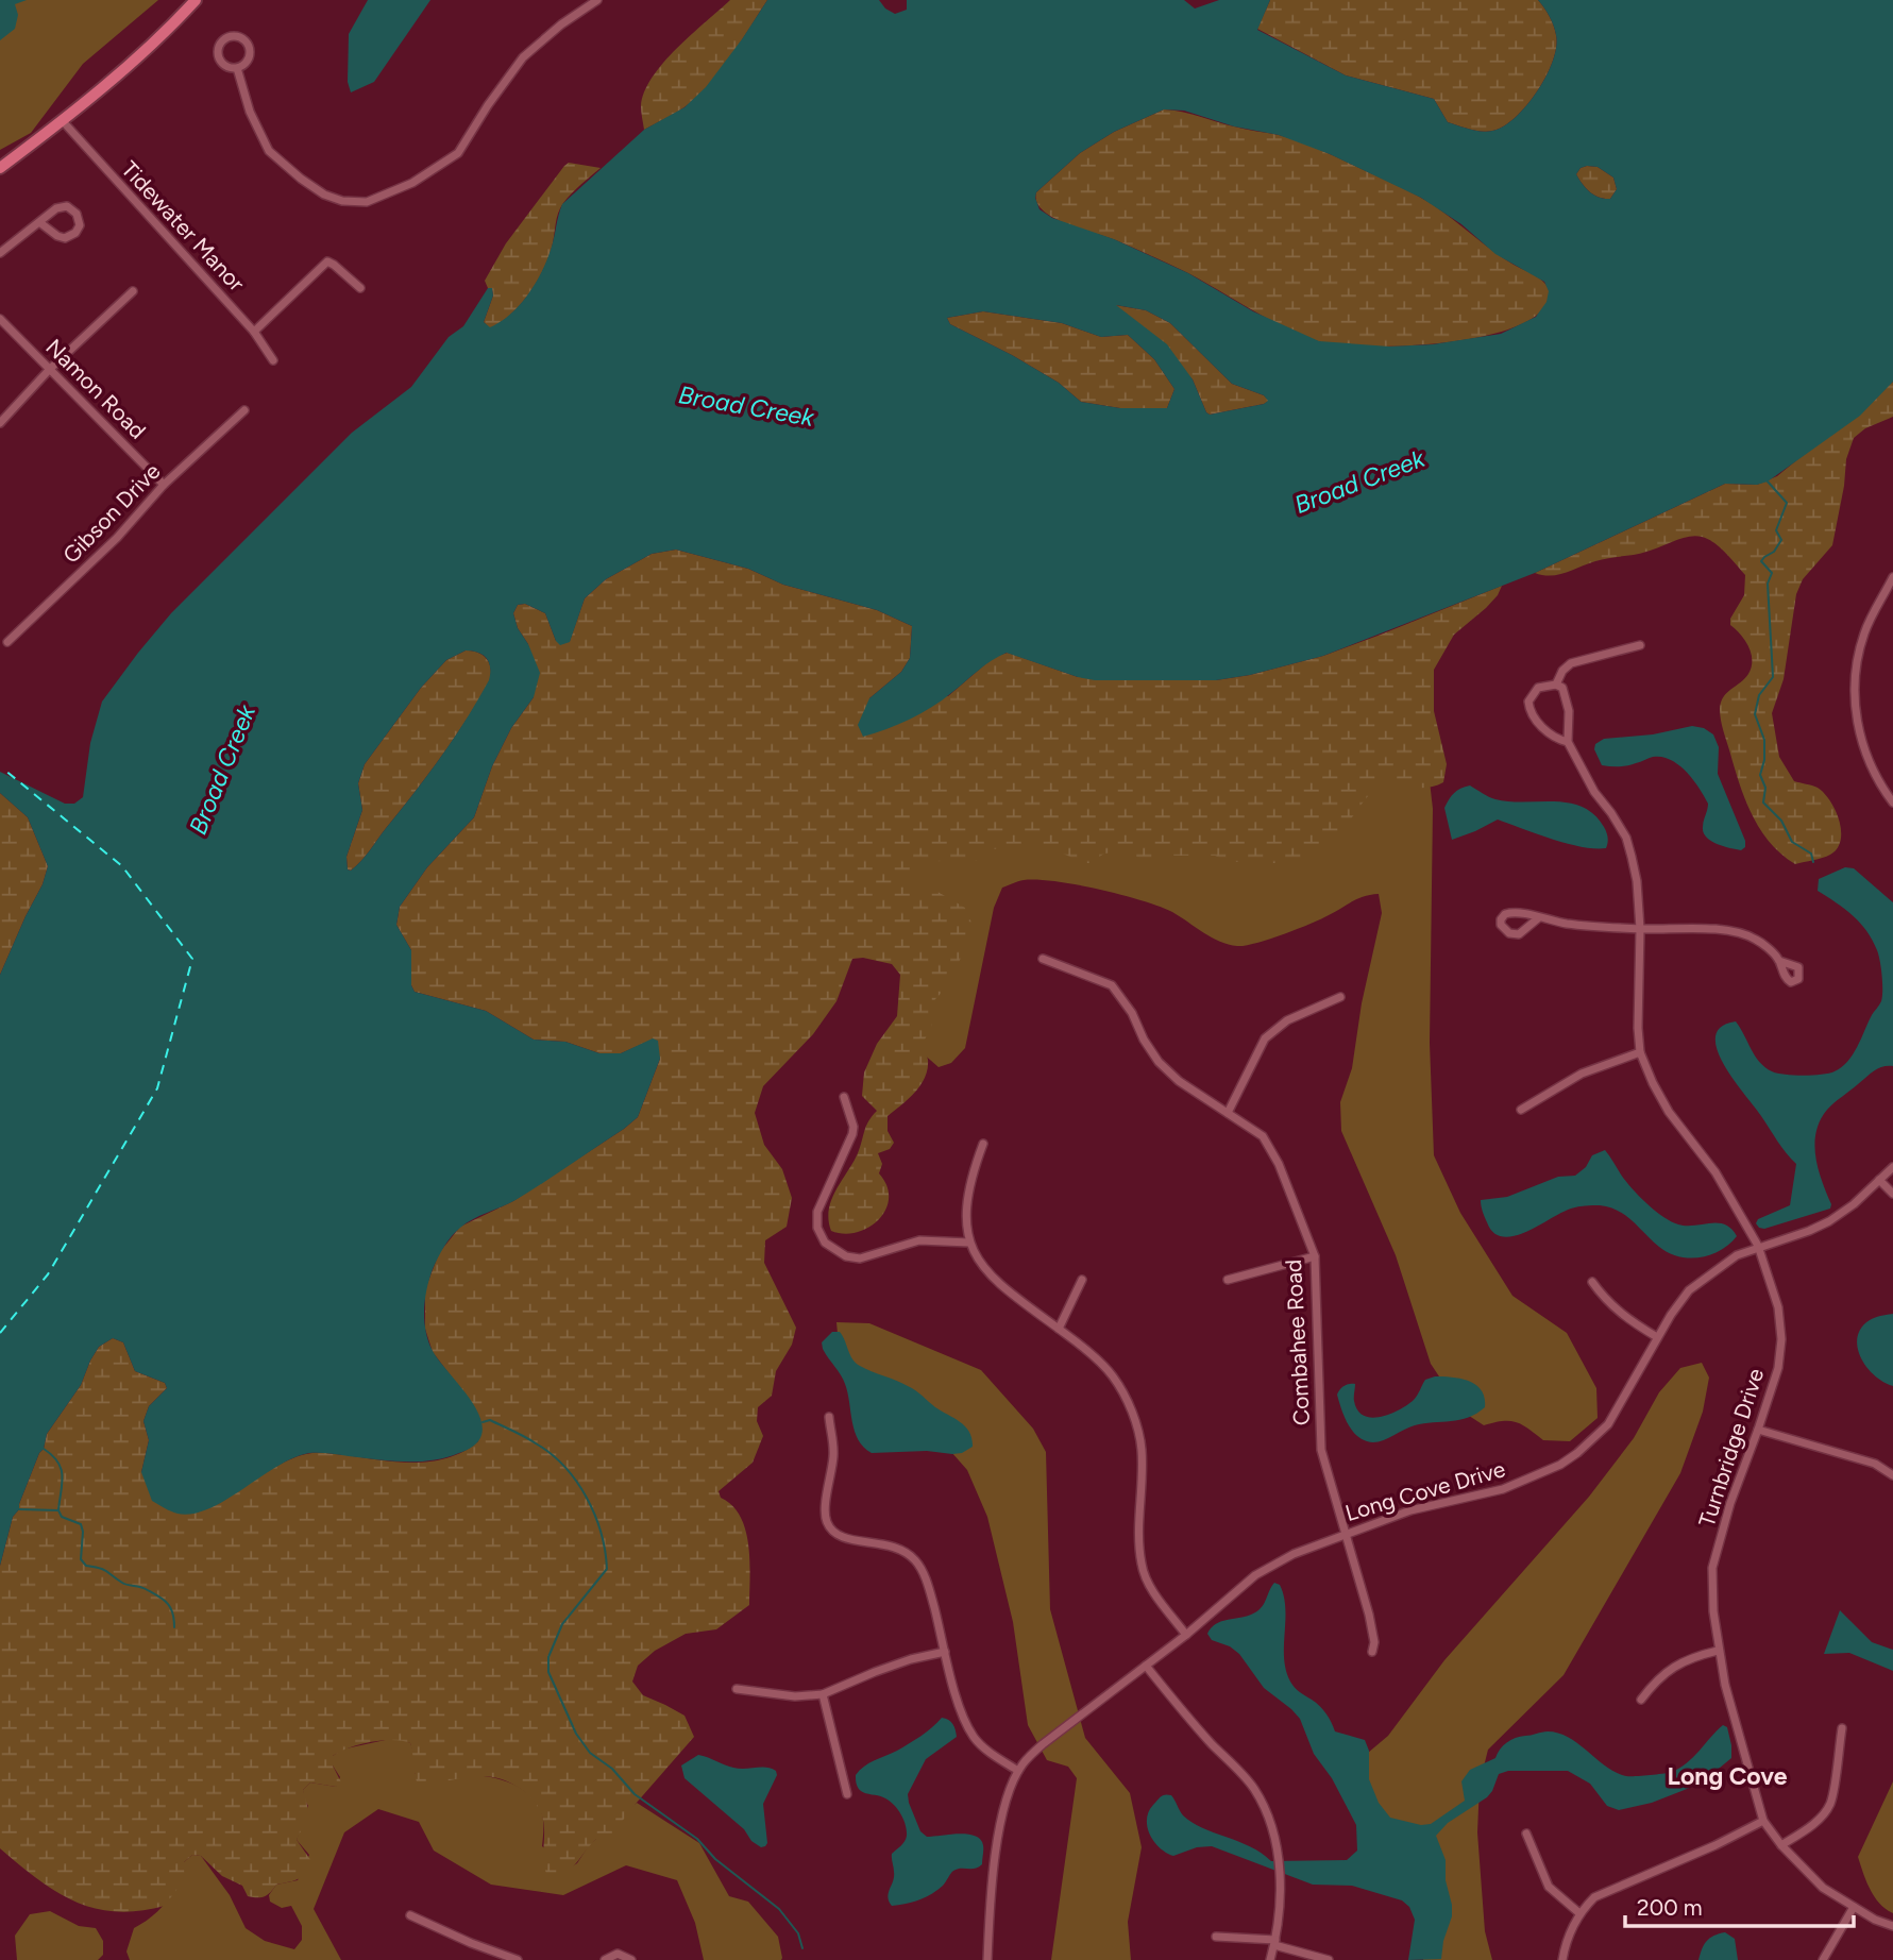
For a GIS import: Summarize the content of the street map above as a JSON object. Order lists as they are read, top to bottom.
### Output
{
  "streets": {
    "street": [
      "Tidewater Manor",
      "Namon Road",
      "Gibson Drive",
      "Combahee Road",
      "Turnbridge Drive",
      "Long Cove Drive"
    ]
  },
  "crossings": [
    ["Namon Road", "Gibson Drive"],
    ["Combahee Road", "Long Cove Drive"],
    ["Turnbridge Drive", "Long Cove Drive"]
  ],
  "districts": ["Long Cove"],
  "water": ["Broad Creek"],
  "scale_bar": "200 m"
}
